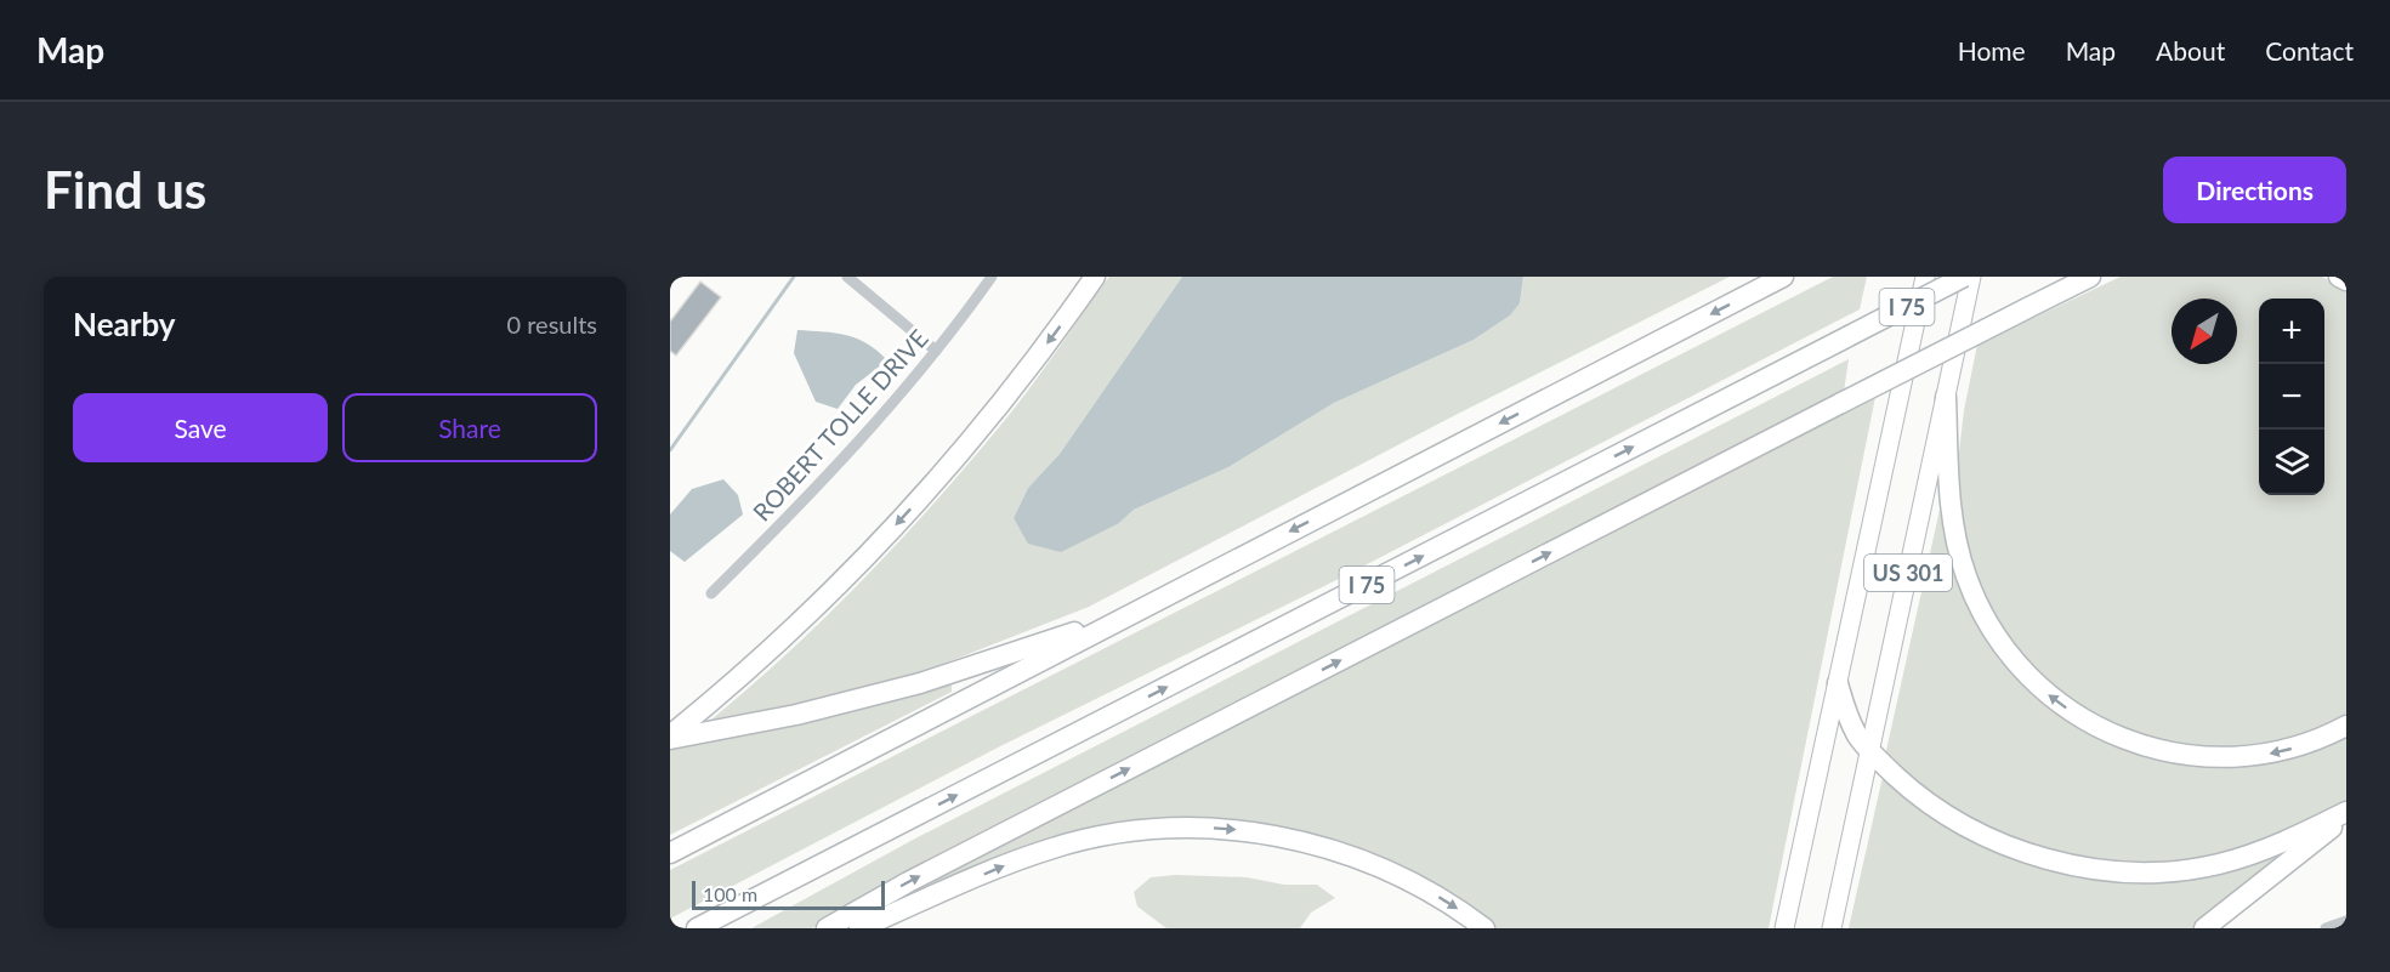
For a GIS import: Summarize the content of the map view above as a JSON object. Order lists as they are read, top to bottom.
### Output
{
  "streets": {
    "highway": ["I 75"],
    "main road": ["US 301"],
    "street": ["ROBERT TOLLE DRIVE"]
  },
  "scale_bar": "100 m",
  "north": "bottom left",
  "page": {
    "header": "Map",
    "nav": [
      "Home",
      "Map",
      "About",
      "Contact"
    ],
    "buttons": [
      "Directions",
      ["Save", "Share"]
    ],
    "title": "Find us",
    "heading": ["Nearby", "0 results"],
    "map_buttons": ["+", "−"],
    "scale": "100 m"
  }
}
